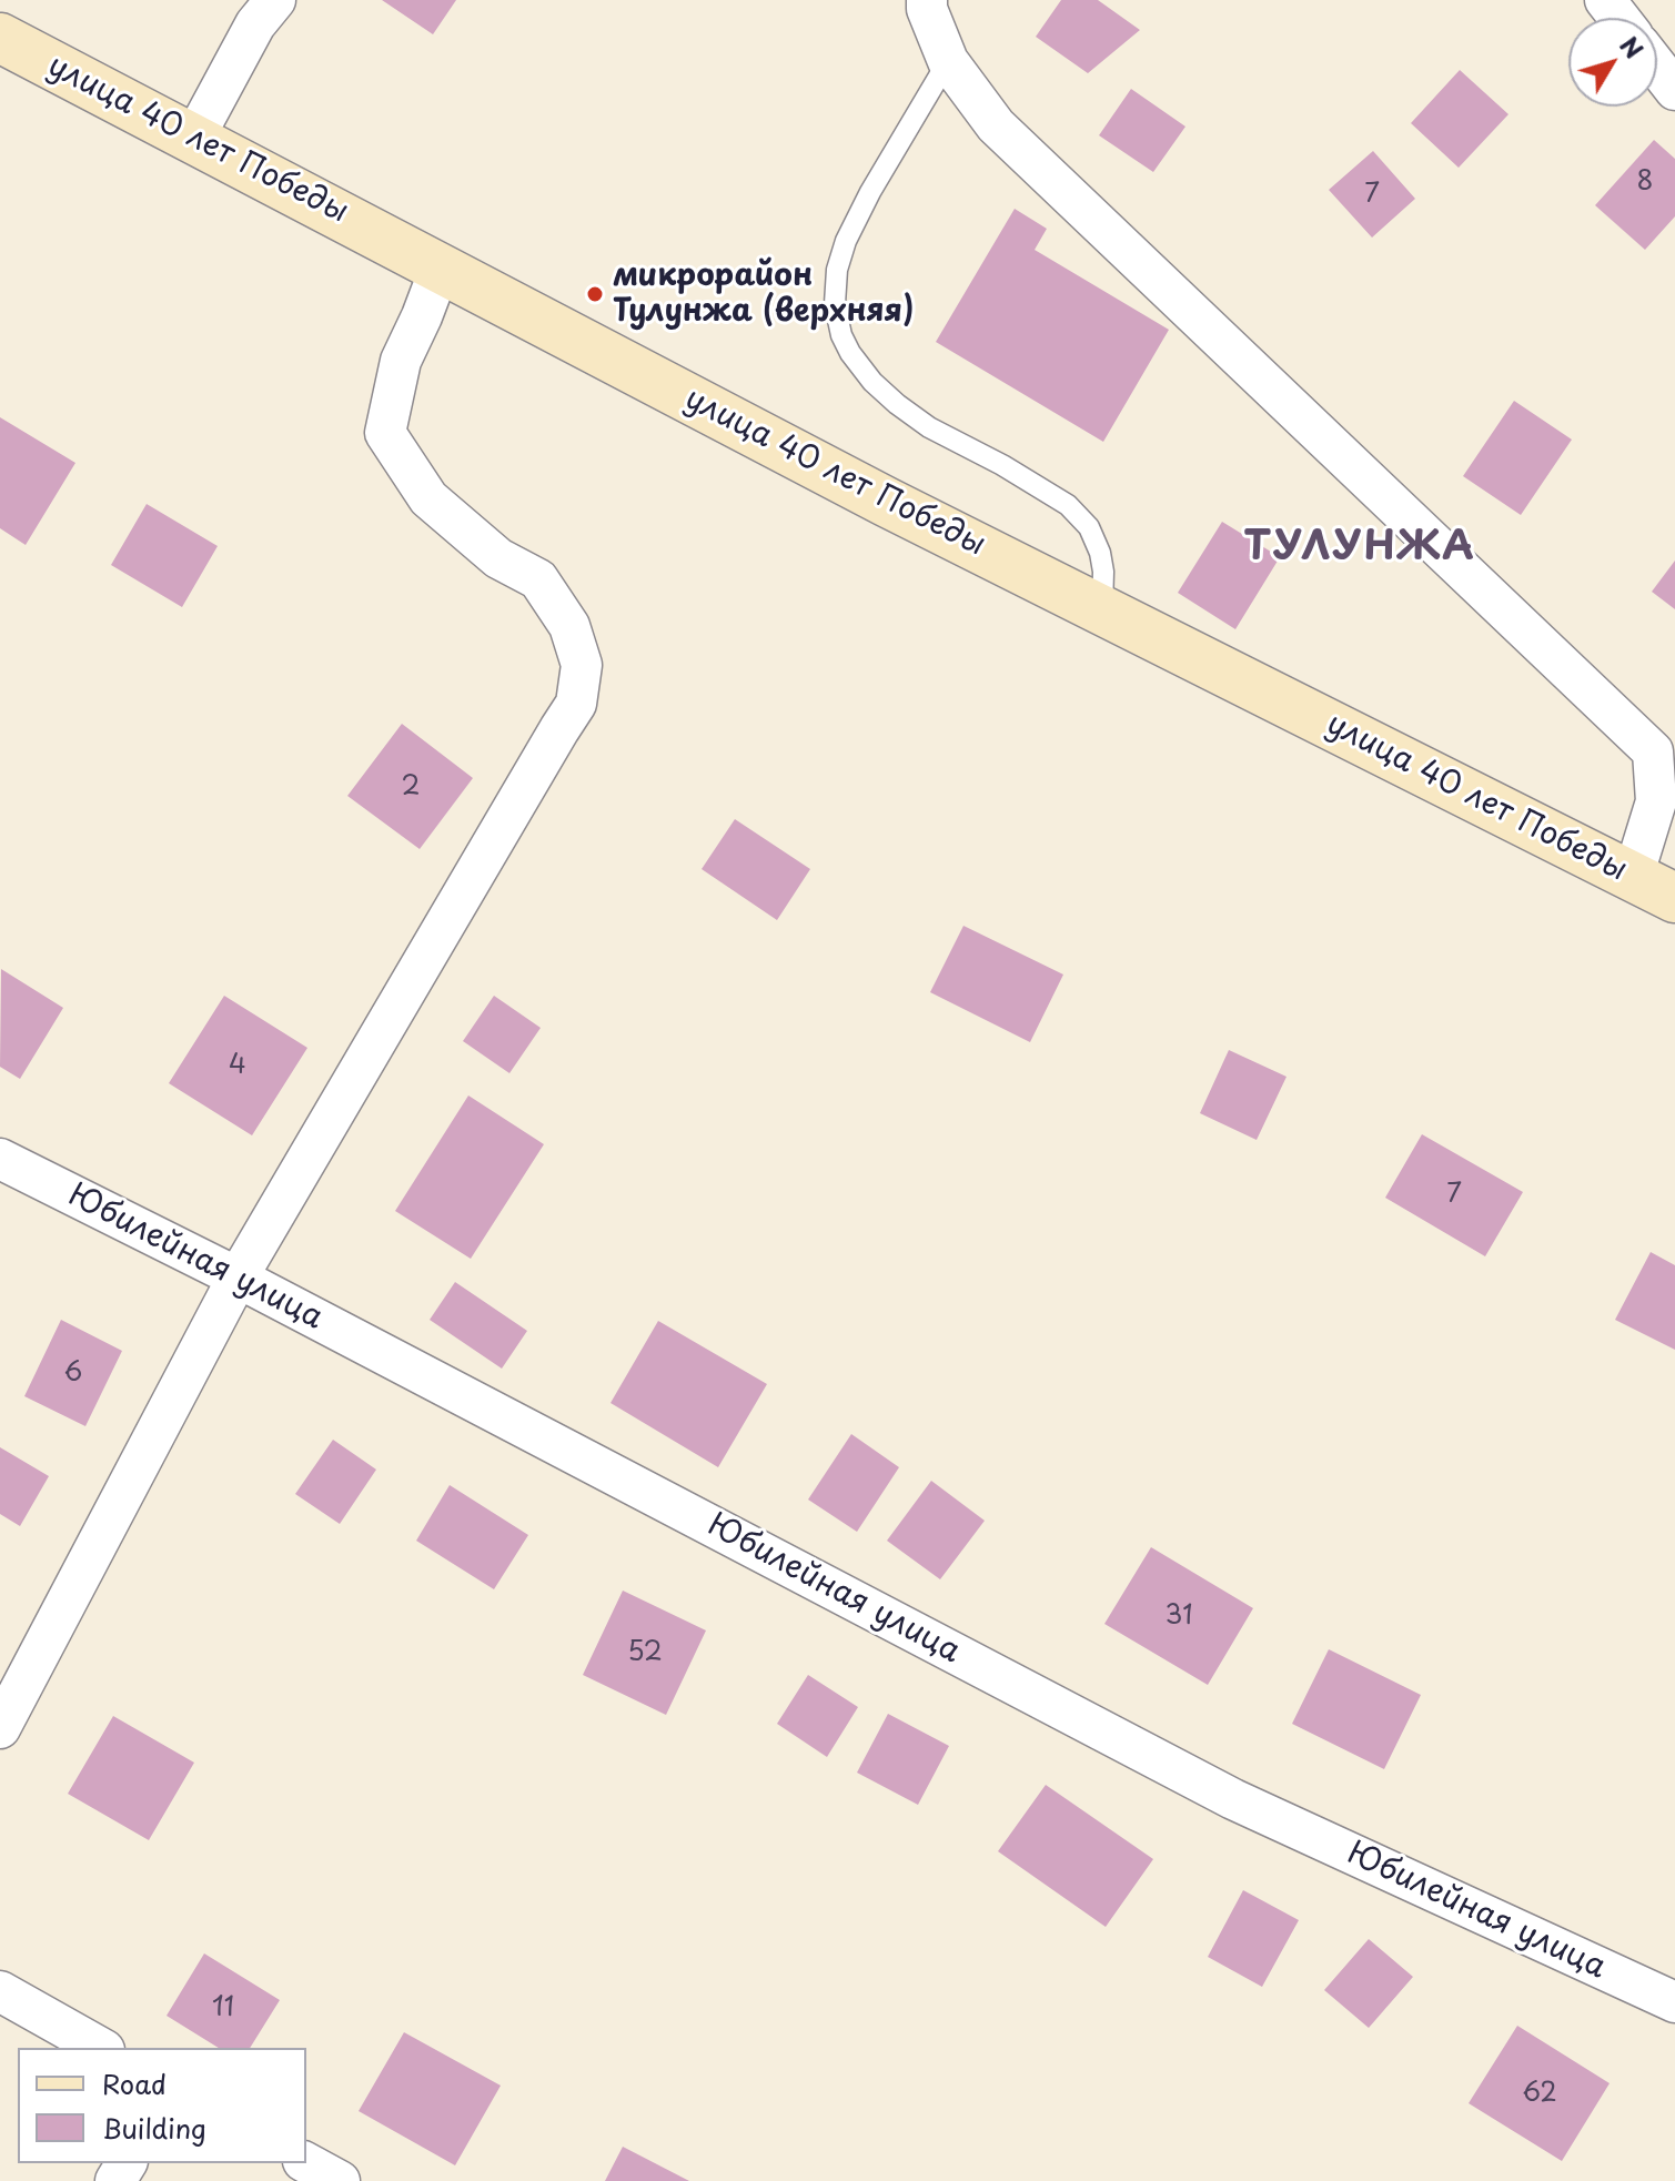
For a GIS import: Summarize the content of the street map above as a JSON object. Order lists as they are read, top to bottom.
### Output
{
  "streets": {
    "street": ["улица 40 лет Победы", "Юбилейная улица"]
  },
  "districts": ["ТУЛУНЖА"],
  "places": ["микрорайон Тулунжа (верхняя)"],
  "house_numbers": [
    "8",
    "7",
    "2",
    "4",
    "7",
    "6",
    "31",
    "52",
    "11",
    "62"
  ],
  "legend": ["Road", "Building"],
  "north": "top right"
}
